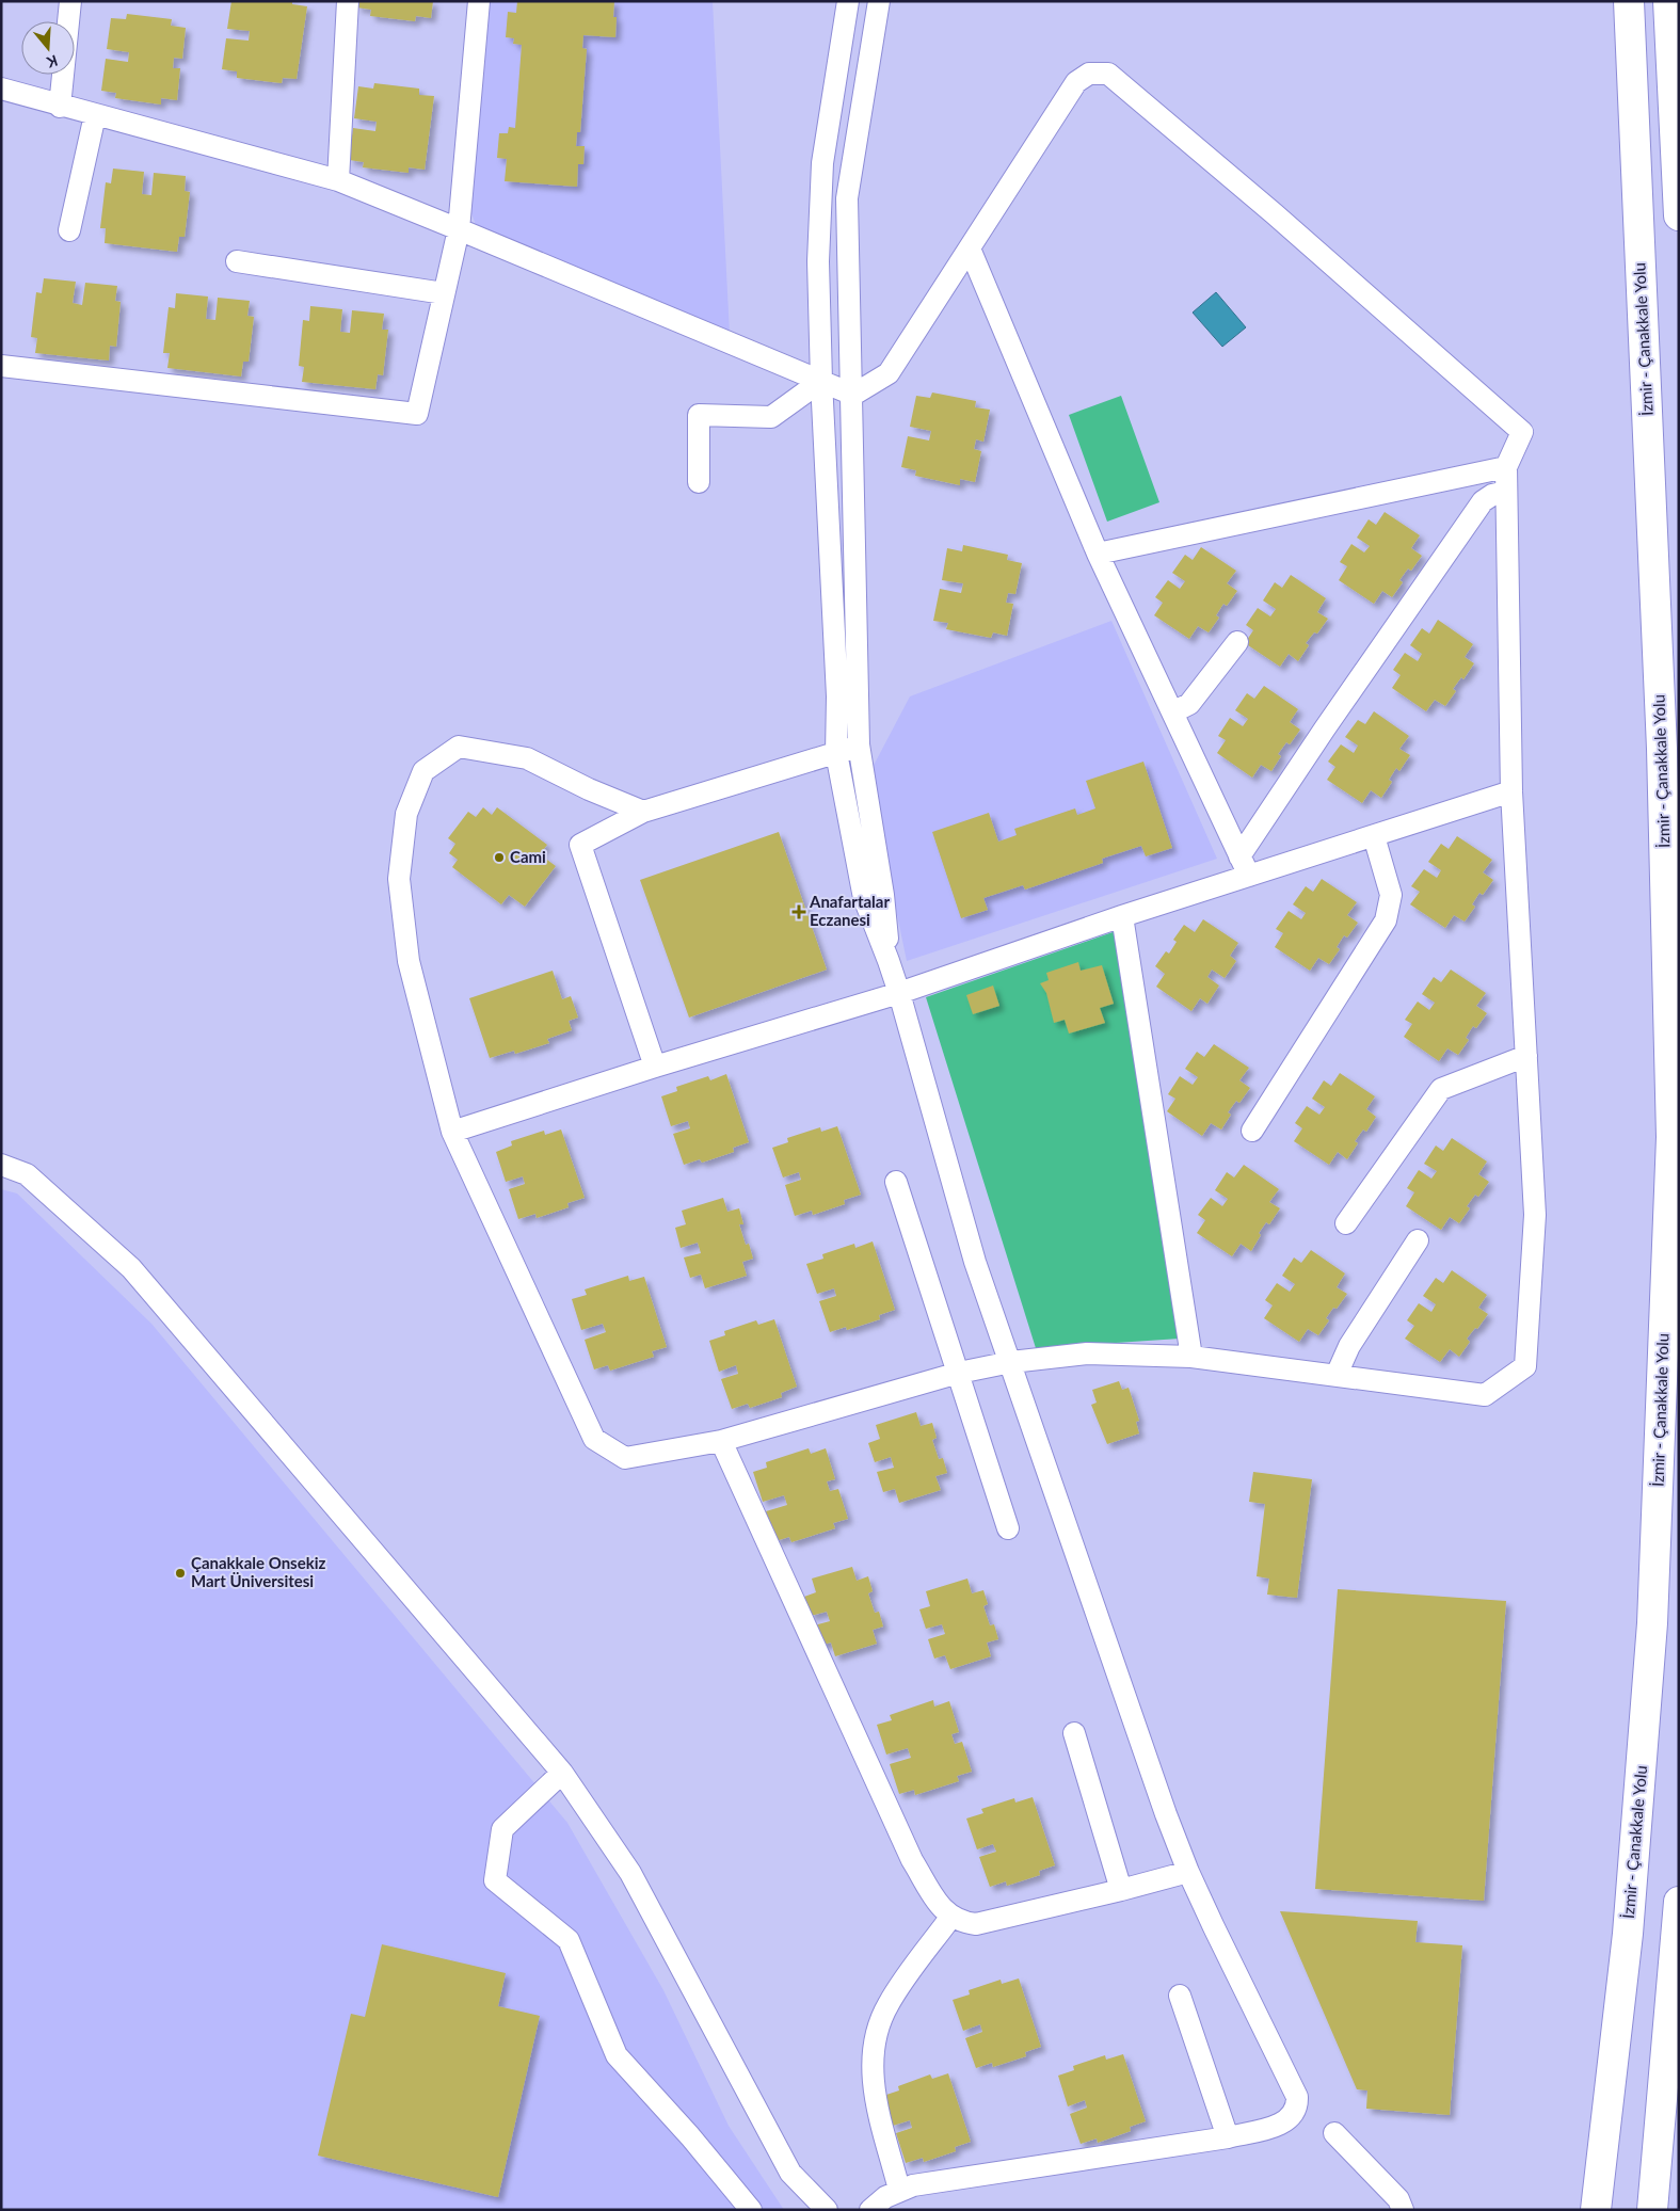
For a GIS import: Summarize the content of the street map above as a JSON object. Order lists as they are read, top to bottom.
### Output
{
  "streets": {
    "highway": ["İzmir - Çanakkale Yolu"]
  },
  "places": {
    "other": ["Cami", "Çanakkale Onsekiz Mart Üniversitesi"],
    "health": ["Anafartalar Eczanesi"]
  },
  "north": "bottom"
}
